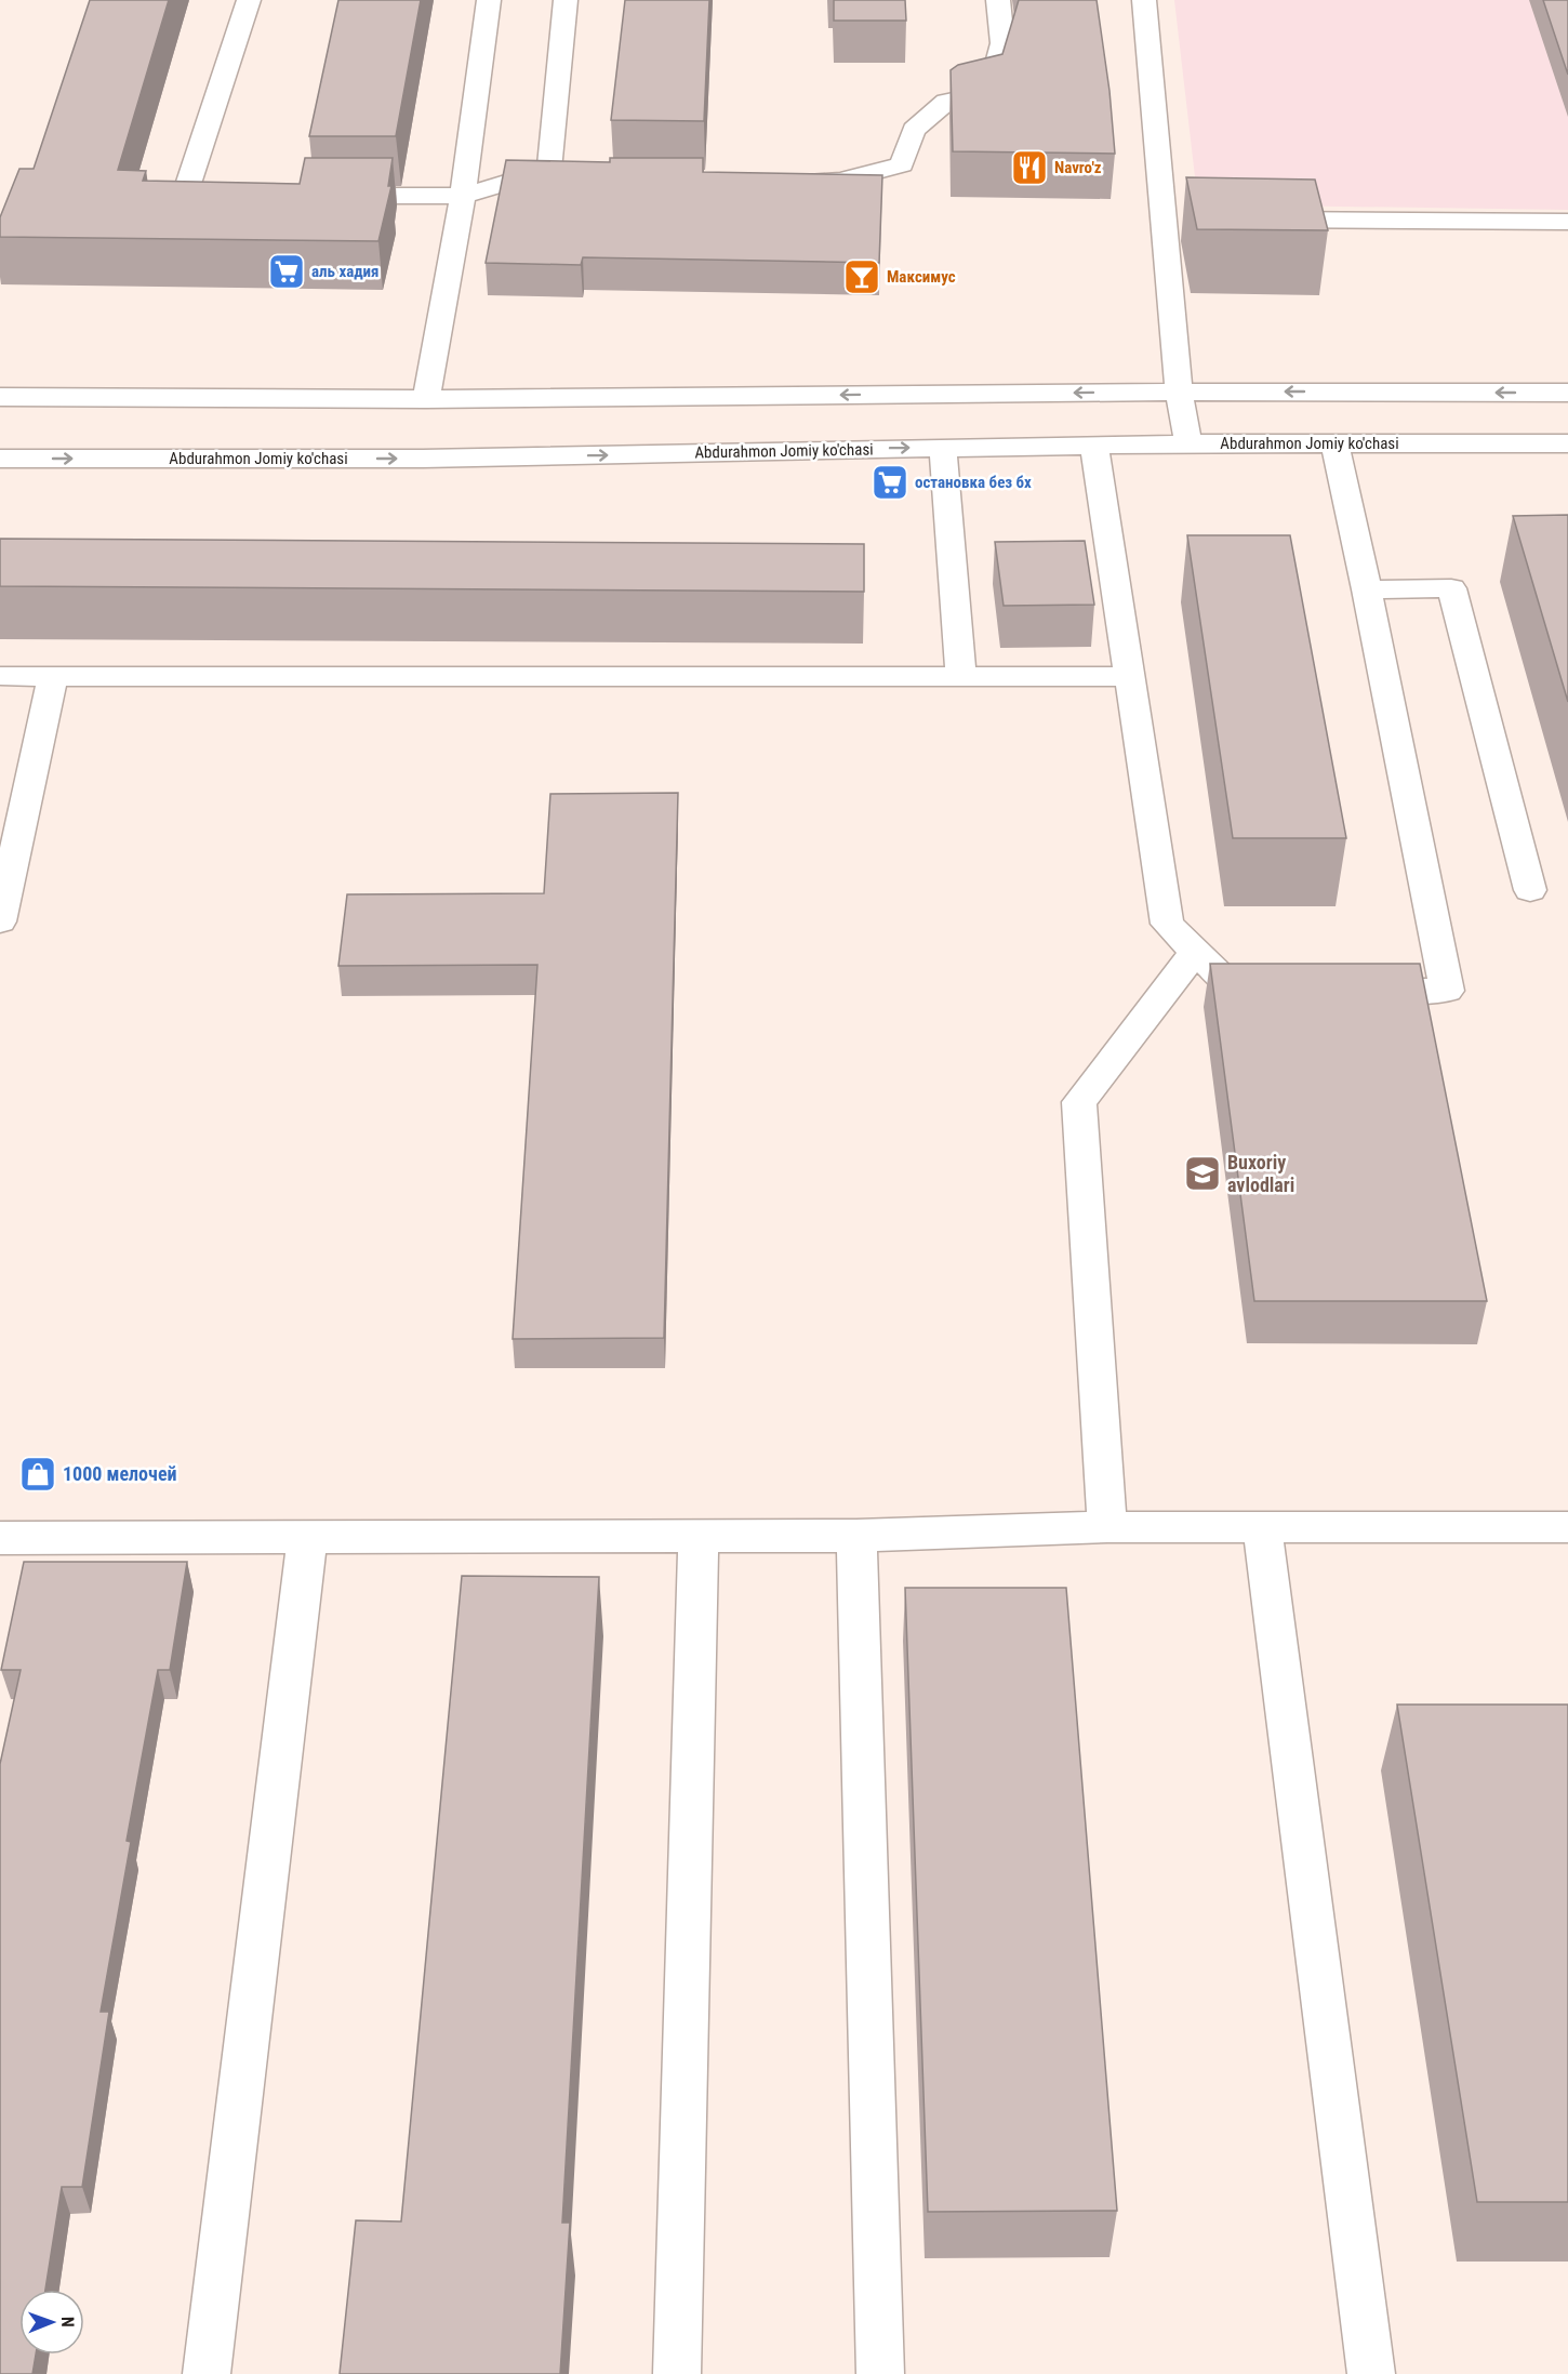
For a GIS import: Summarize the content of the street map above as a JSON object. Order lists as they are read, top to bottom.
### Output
{
  "streets": {
    "street": ["Abdurahmon Jomiy ko'chasi"]
  },
  "places": {
    "restaurant": ["Navro'z"],
    "supermarket": ["аль хадия", "остановка без бх"],
    "bar": ["Максимус"],
    "school or university": ["Buxoriy avlodlari"],
    "shop": ["1000 мелочей"]
  },
  "north": "right"
}
